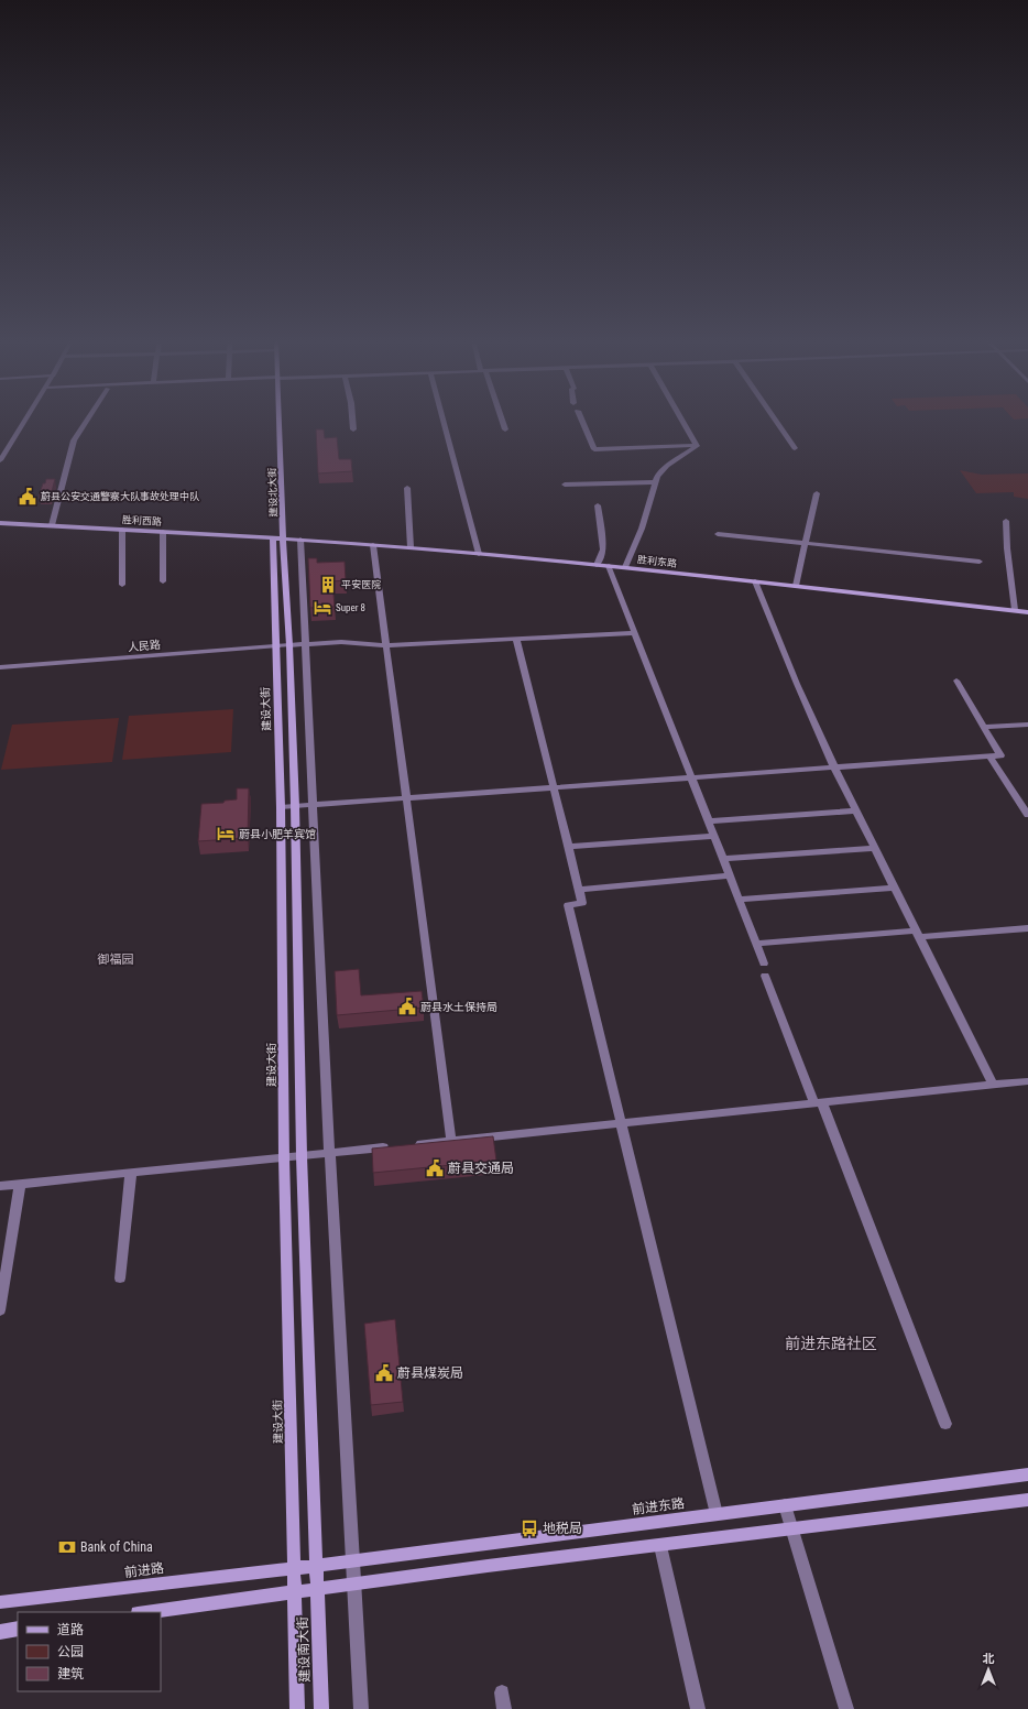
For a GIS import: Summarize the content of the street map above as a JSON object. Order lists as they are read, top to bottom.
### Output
{
  "streets": {
    "main road": [
      "建设北大街",
      "胜利西路",
      "胜利东路",
      "建设大街",
      "前进东路",
      "前进路",
      "建设南大街"
    ],
    "street": ["人民路"]
  },
  "crossings": [
    ["建设北大街", "胜利西路"],
    ["建设北大街", "胜利东路"],
    ["建设北大街", "建设大街"],
    ["胜利西路", "胜利东路"],
    ["胜利西路", "建设大街"],
    ["胜利东路", "建设大街"],
    ["人民路", "建设大街"],
    ["建设大街", "前进东路"],
    ["建设大街", "前进路"],
    ["建设大街", "建设南大街"],
    ["前进东路", "前进路"]
  ],
  "districts": ["御福园", "前进东路社区"],
  "places": {
    "public building": [
      "蔚县公安交通警察大队事故处理中队",
      "蔚县水土保持局",
      "蔚县交通局",
      "蔚县煤炭局"
    ],
    "building": ["平安医院"],
    "hotel": ["Super 8", "蔚县小肥羊宾馆"],
    "bus stop": ["地税局"],
    "bank": ["Bank of China"]
  },
  "legend": ["道路", "公园", "建筑"],
  "north": "top"
}
